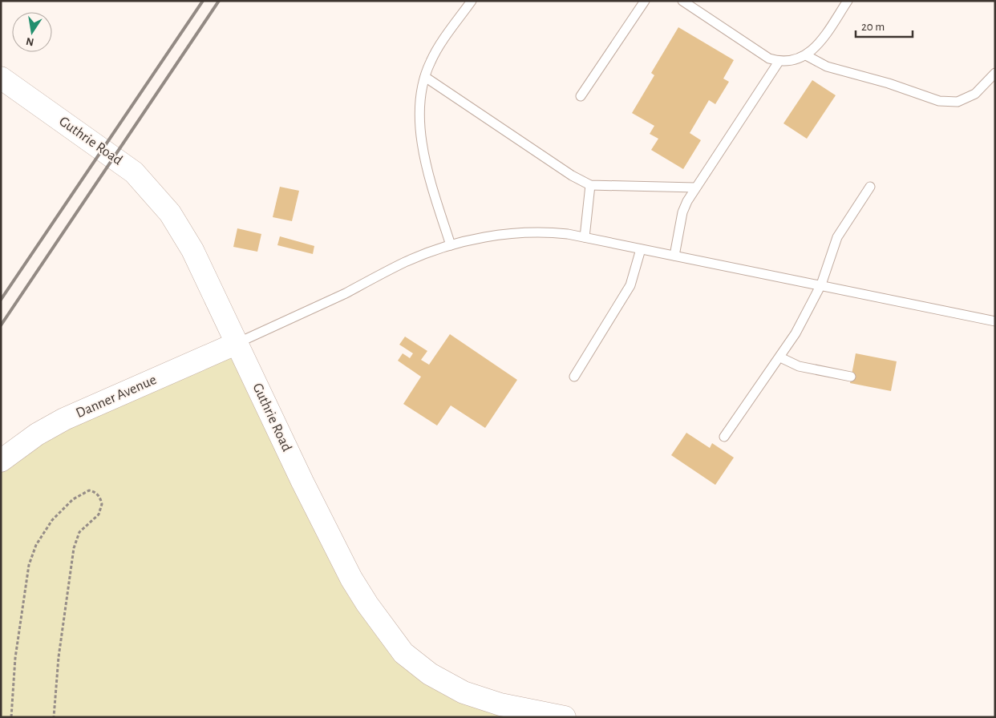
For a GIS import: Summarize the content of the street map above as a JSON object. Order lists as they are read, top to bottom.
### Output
{
  "streets": {
    "street": ["Guthrie Road", "Danner Avenue"]
  },
  "crossings": [
    ["Guthrie Road", "Danner Avenue"]
  ],
  "scale_bar": "20 m",
  "north": "bottom"
}
